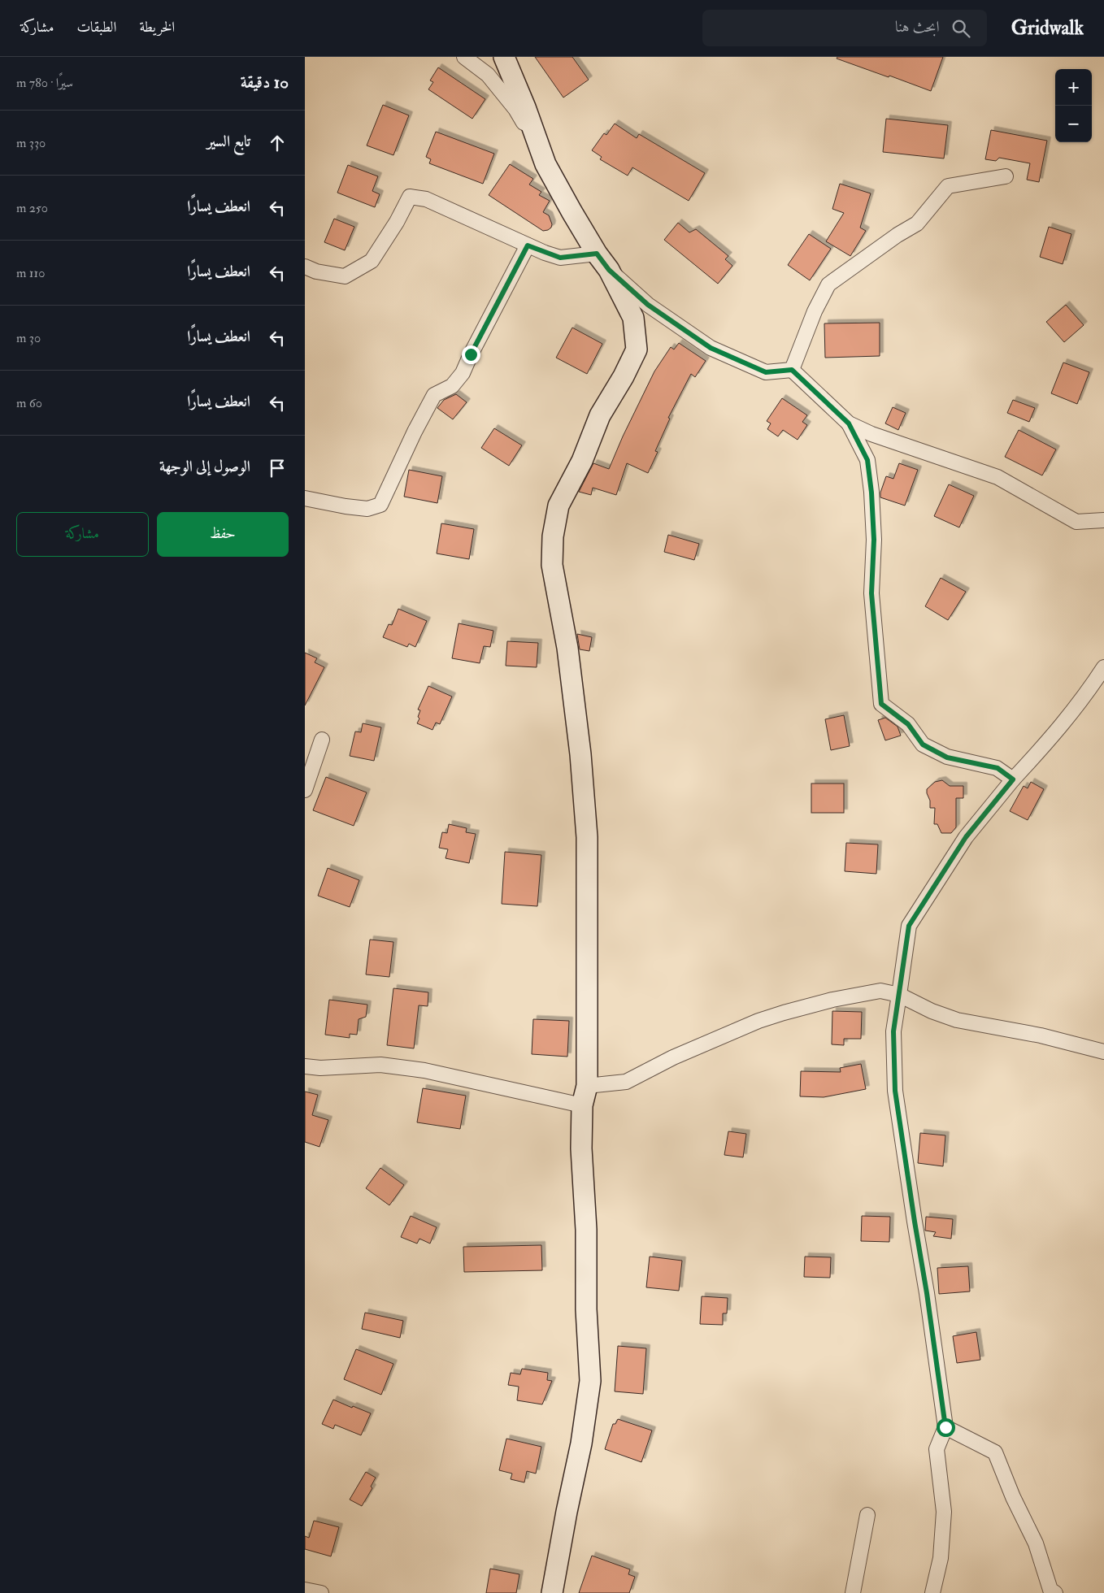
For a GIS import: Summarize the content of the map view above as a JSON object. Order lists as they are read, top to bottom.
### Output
{
  "page": {
    "header": "Gridwalk",
    "search": "ابحث هنا",
    "nav": ["الخريطة", "الطبقات", "مشاركة"],
    "heading": ["10 دقيقة", "سيرًا · 780 m"],
    "map_buttons": ["+", "−"],
    "list": [
      ["تابع السير", "330 m"],
      ["انعطف يسارًا", "250 m"],
      ["انعطف يسارًا", "110 m"],
      ["انعطف يسارًا", "30 m"],
      ["انعطف يسارًا", "60 m"],
      "الوصول إلى الوجهة"
    ],
    "buttons": ["حفظ", "مشاركة"]
  }
}
